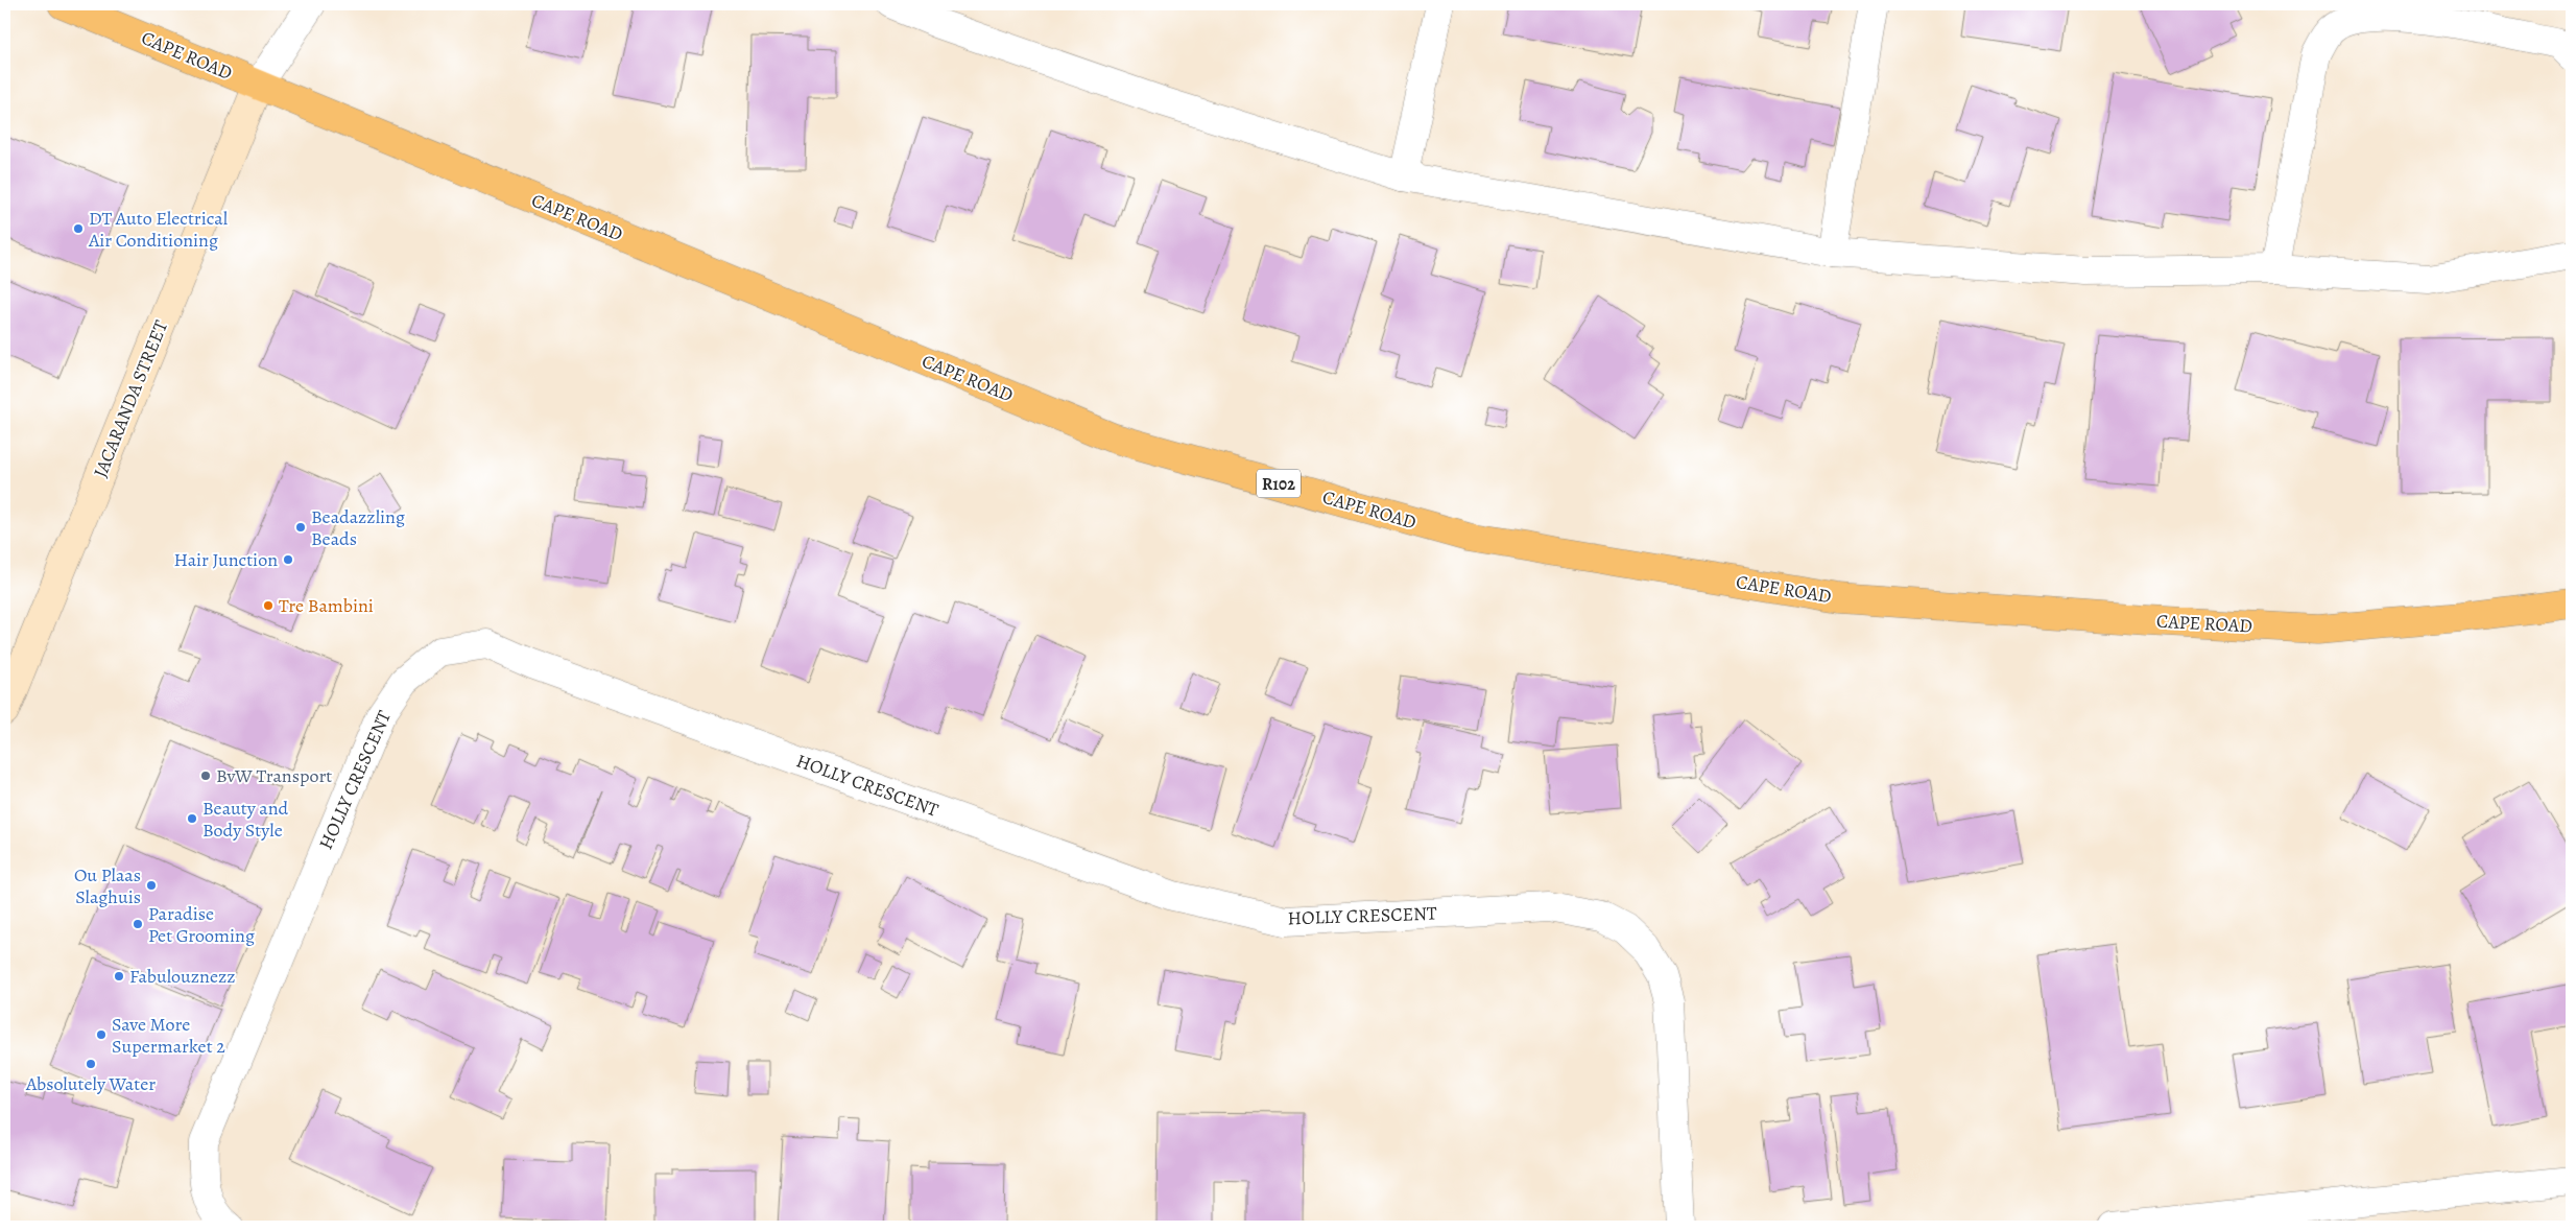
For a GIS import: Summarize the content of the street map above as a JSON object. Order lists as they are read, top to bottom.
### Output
{
  "streets": {
    "main road": ["CAPE ROAD", "R102"],
    "street": ["JACARANDA STREET", "HOLLY CRESCENT"]
  },
  "crossings": [
    ["CAPE ROAD", "JACARANDA STREET"]
  ],
  "places": [
    "DT Auto Electrical Air Conditioning",
    "Beadazzling Beads",
    "Hair Junction",
    "Tre Bambini",
    "BvW Transport",
    "Beauty and Body Style",
    "Ou Plaas Slaghuis",
    "Paradise Pet Grooming",
    "Fabulouznezz",
    "Save More Supermarket 2",
    "Absolutely Water"
  ]
}
